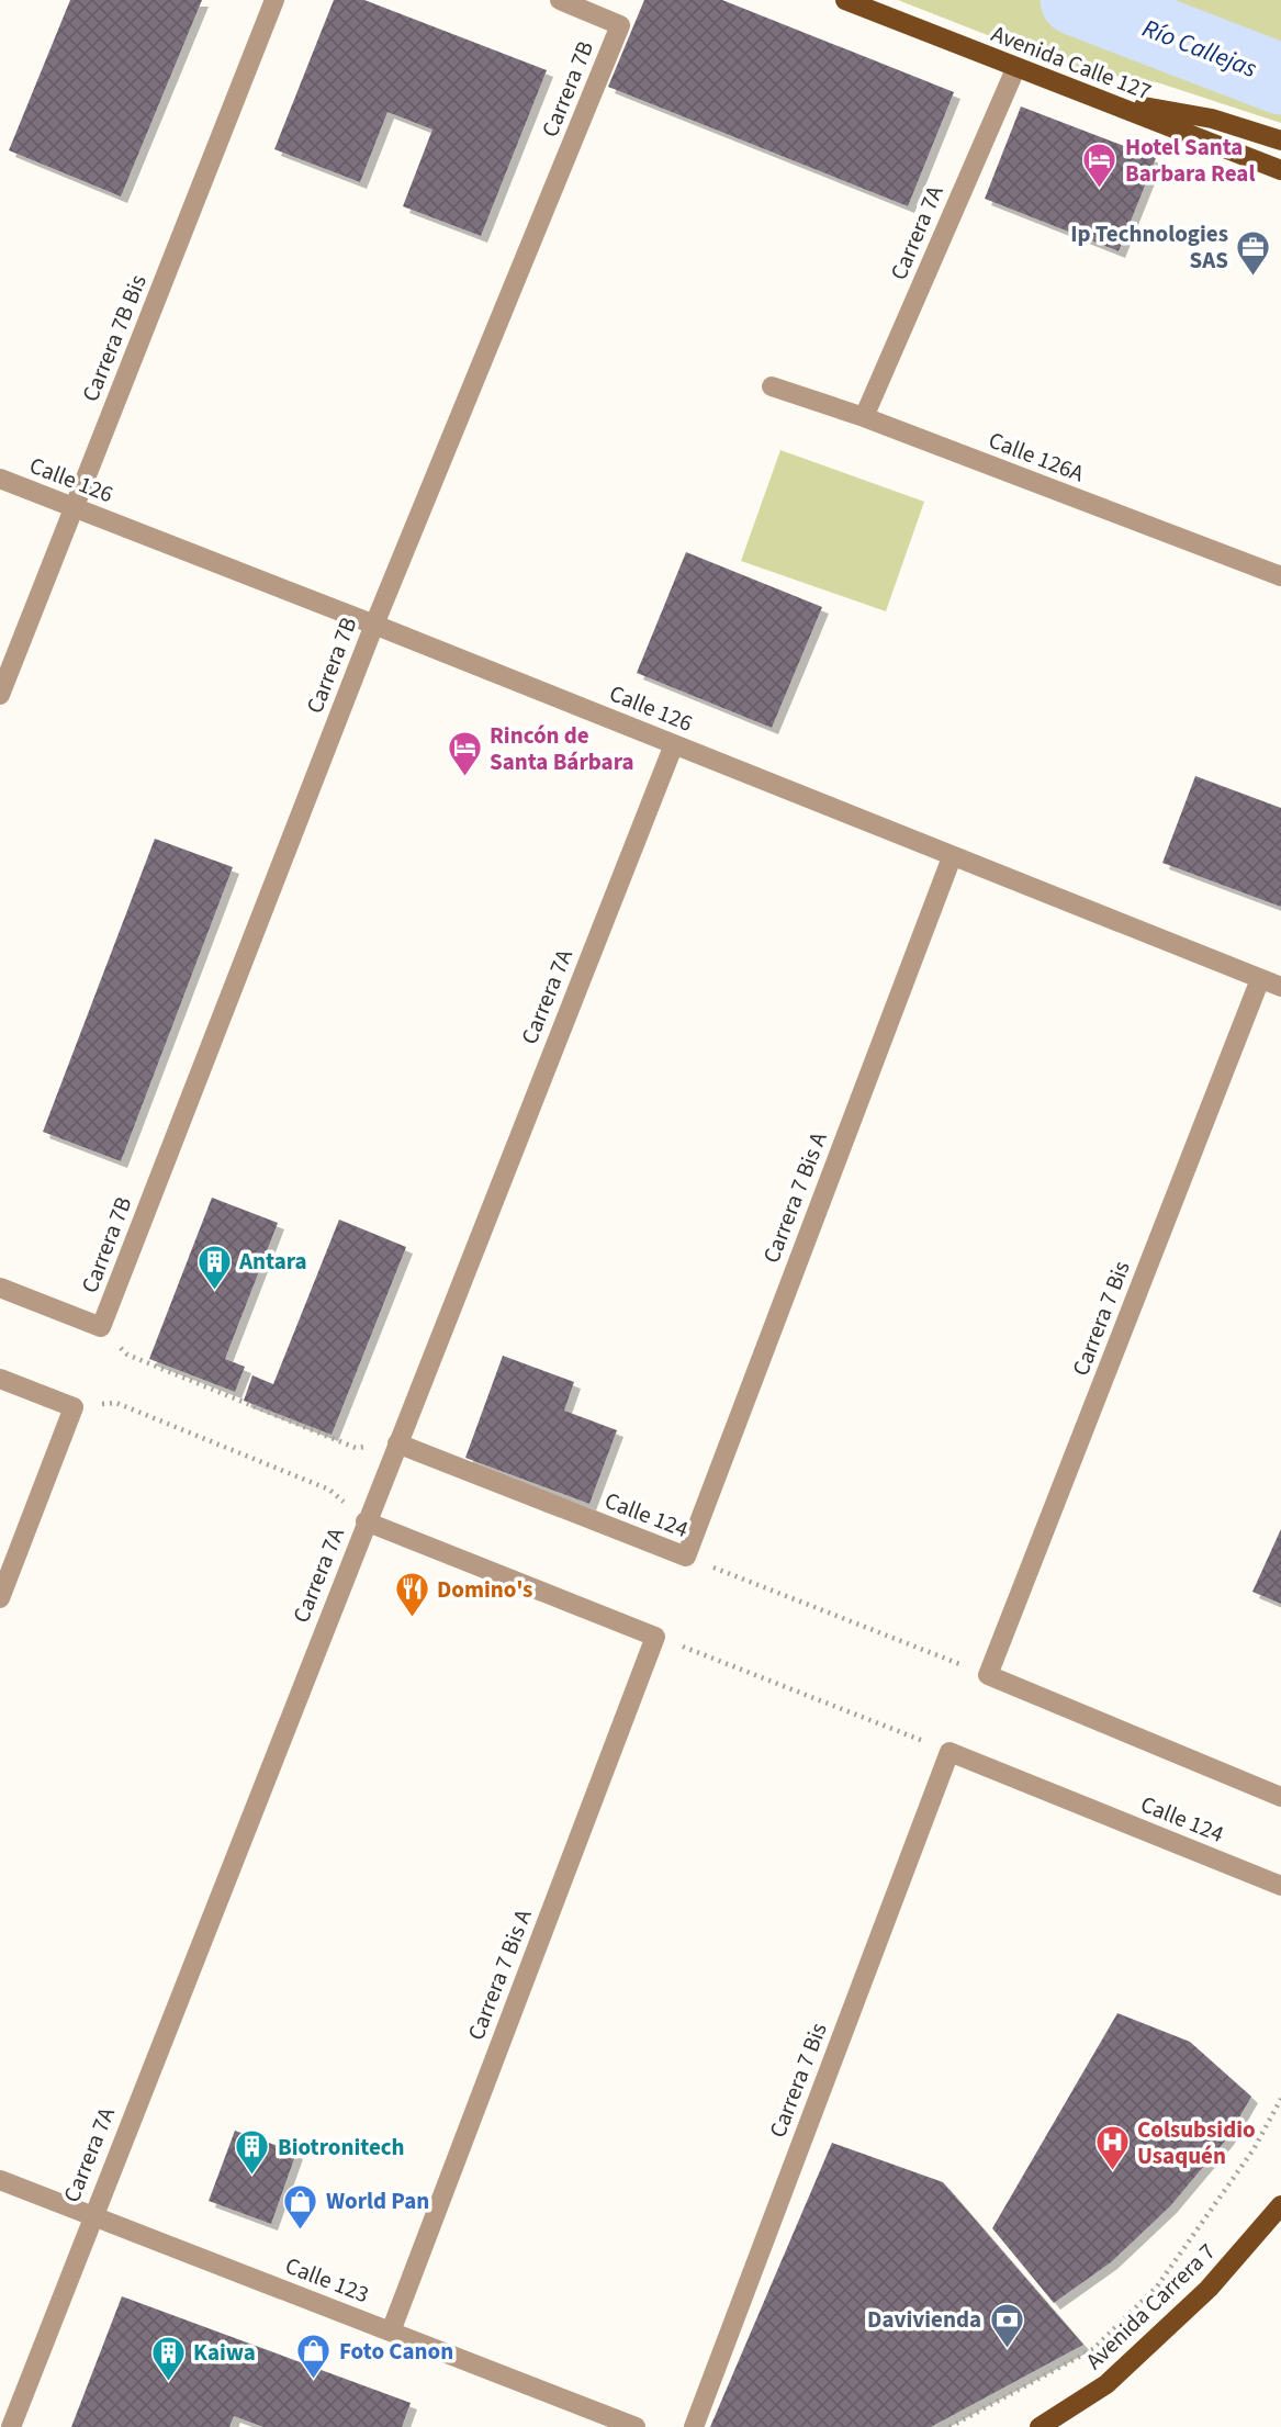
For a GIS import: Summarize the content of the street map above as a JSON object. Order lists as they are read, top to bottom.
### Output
{
  "streets": {
    "main road": ["Avenida Calle 127", "Avenida Carrera 7"],
    "street": [
      "Carrera 7B",
      "Carrera 7A",
      "Carrera 7B Bis",
      "Calle 126A",
      "Calle 126",
      "Carrera 7 Bis A",
      "Carrera 7 Bis",
      "Calle 124",
      "Calle 123"
    ]
  },
  "crossings": [
    ["Avenida Calle 127", "Carrera 7A"],
    ["Carrera 7B", "Calle 126"],
    ["Carrera 7A", "Calle 126A"],
    ["Carrera 7A", "Calle 126"],
    ["Carrera 7A", "Calle 124"],
    ["Carrera 7A", "Calle 123"],
    ["Carrera 7B Bis", "Calle 126"],
    ["Calle 126", "Carrera 7 Bis A"],
    ["Calle 126", "Carrera 7 Bis"],
    ["Carrera 7 Bis A", "Calle 124"],
    ["Carrera 7 Bis A", "Calle 123"],
    ["Carrera 7 Bis", "Calle 124"]
  ],
  "water": ["Río Callejas"],
  "places": {
    "hotel": ["Hotel Santa Barbara Real", "Rincón de Santa Bárbara"],
    "office": ["Ip Technologies SAS"],
    "building": ["Antara", "Biotronitech", "Kaiwa"],
    "restaurant": ["Domino's"],
    "hospital": ["Colsubsidio Usaquén"],
    "shop": ["World Pan", "Foto Canon"],
    "bank": ["Davivienda"]
  }
}
